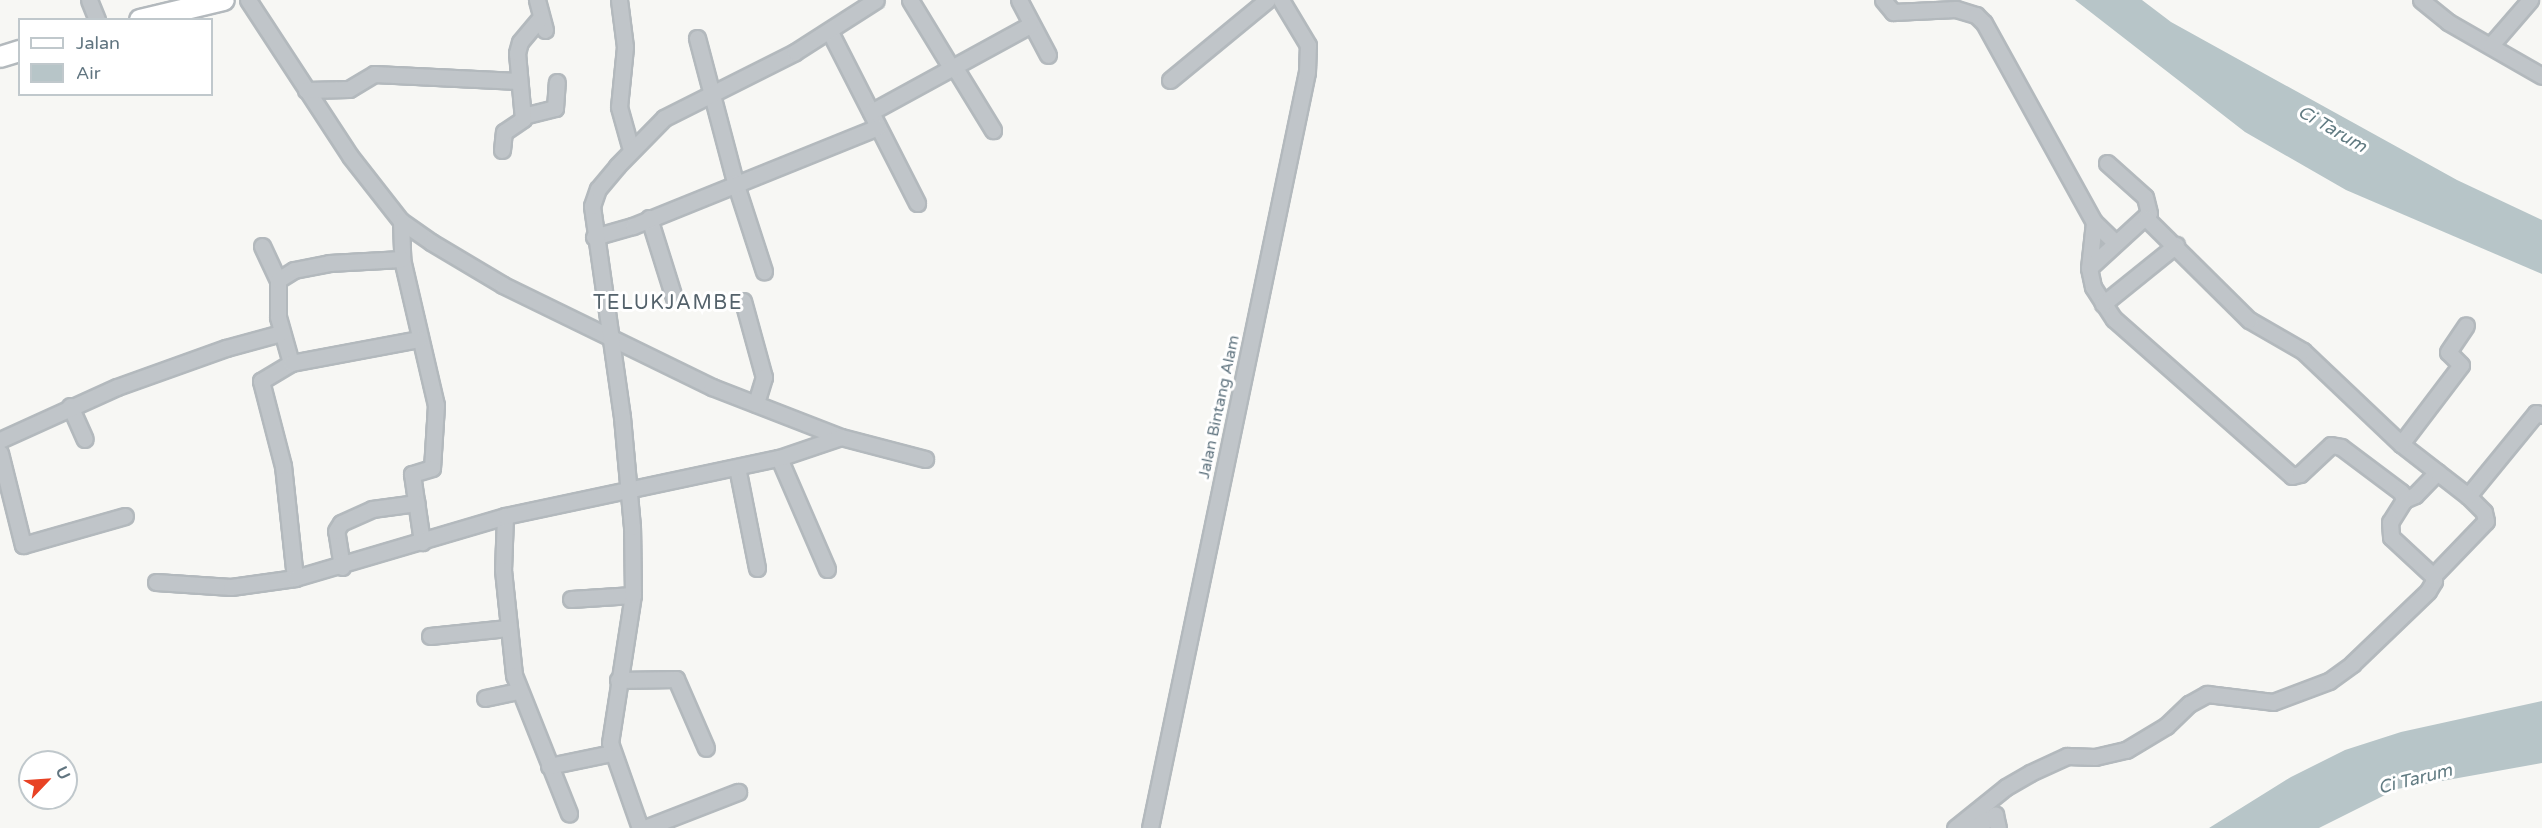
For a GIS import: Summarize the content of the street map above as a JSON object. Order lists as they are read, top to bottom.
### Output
{
  "streets": {
    "street": ["Jalan Bintang Alam"]
  },
  "districts": ["TELUKJAMBE"],
  "water": ["Ci Tarum"],
  "legend": ["Jalan", "Air"],
  "north": "top right"
}
